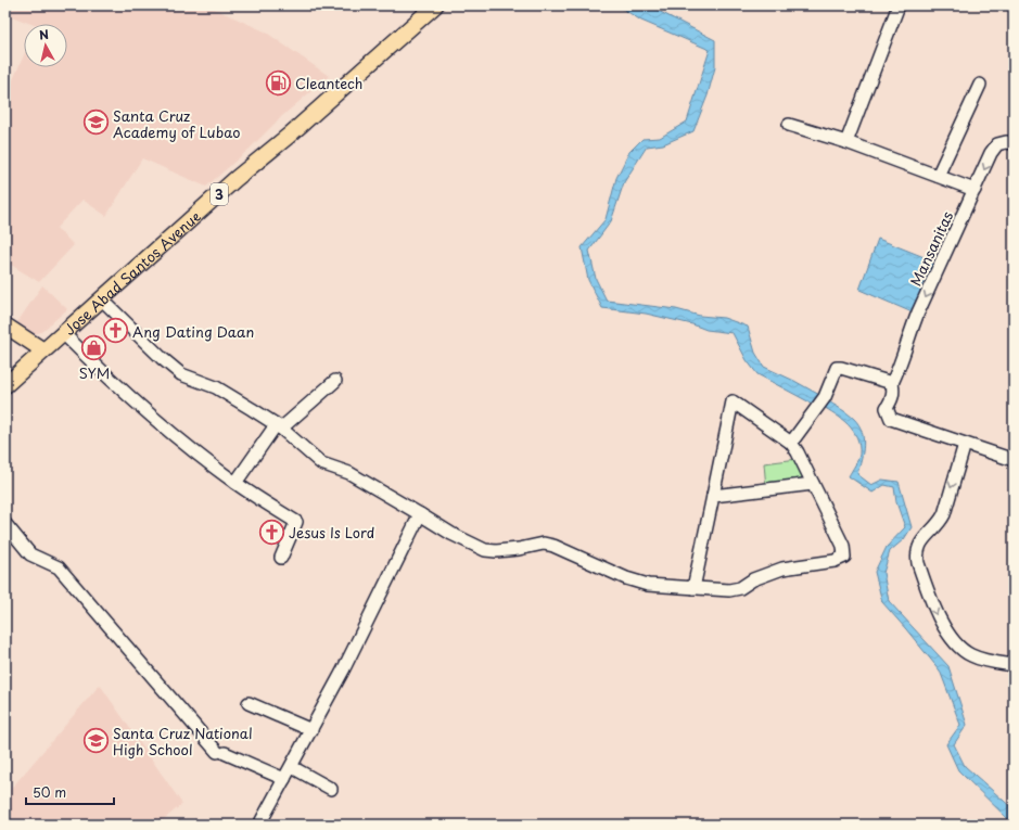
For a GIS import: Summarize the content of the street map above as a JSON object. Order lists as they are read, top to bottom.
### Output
{
  "streets": {
    "main road": ["3", "Jose Abad Santos Avenue"],
    "street": ["Mansanitas"]
  },
  "places": {
    "fuel station": ["Cleantech"],
    "school or university": ["Santa Cruz Academy of Lubao", "Santa Cruz National High School"],
    "church": ["Ang Dating Daan", "Jesus Is Lord"],
    "shop": ["SYM"]
  },
  "scale_bar": "50 m",
  "north": "top"
}
